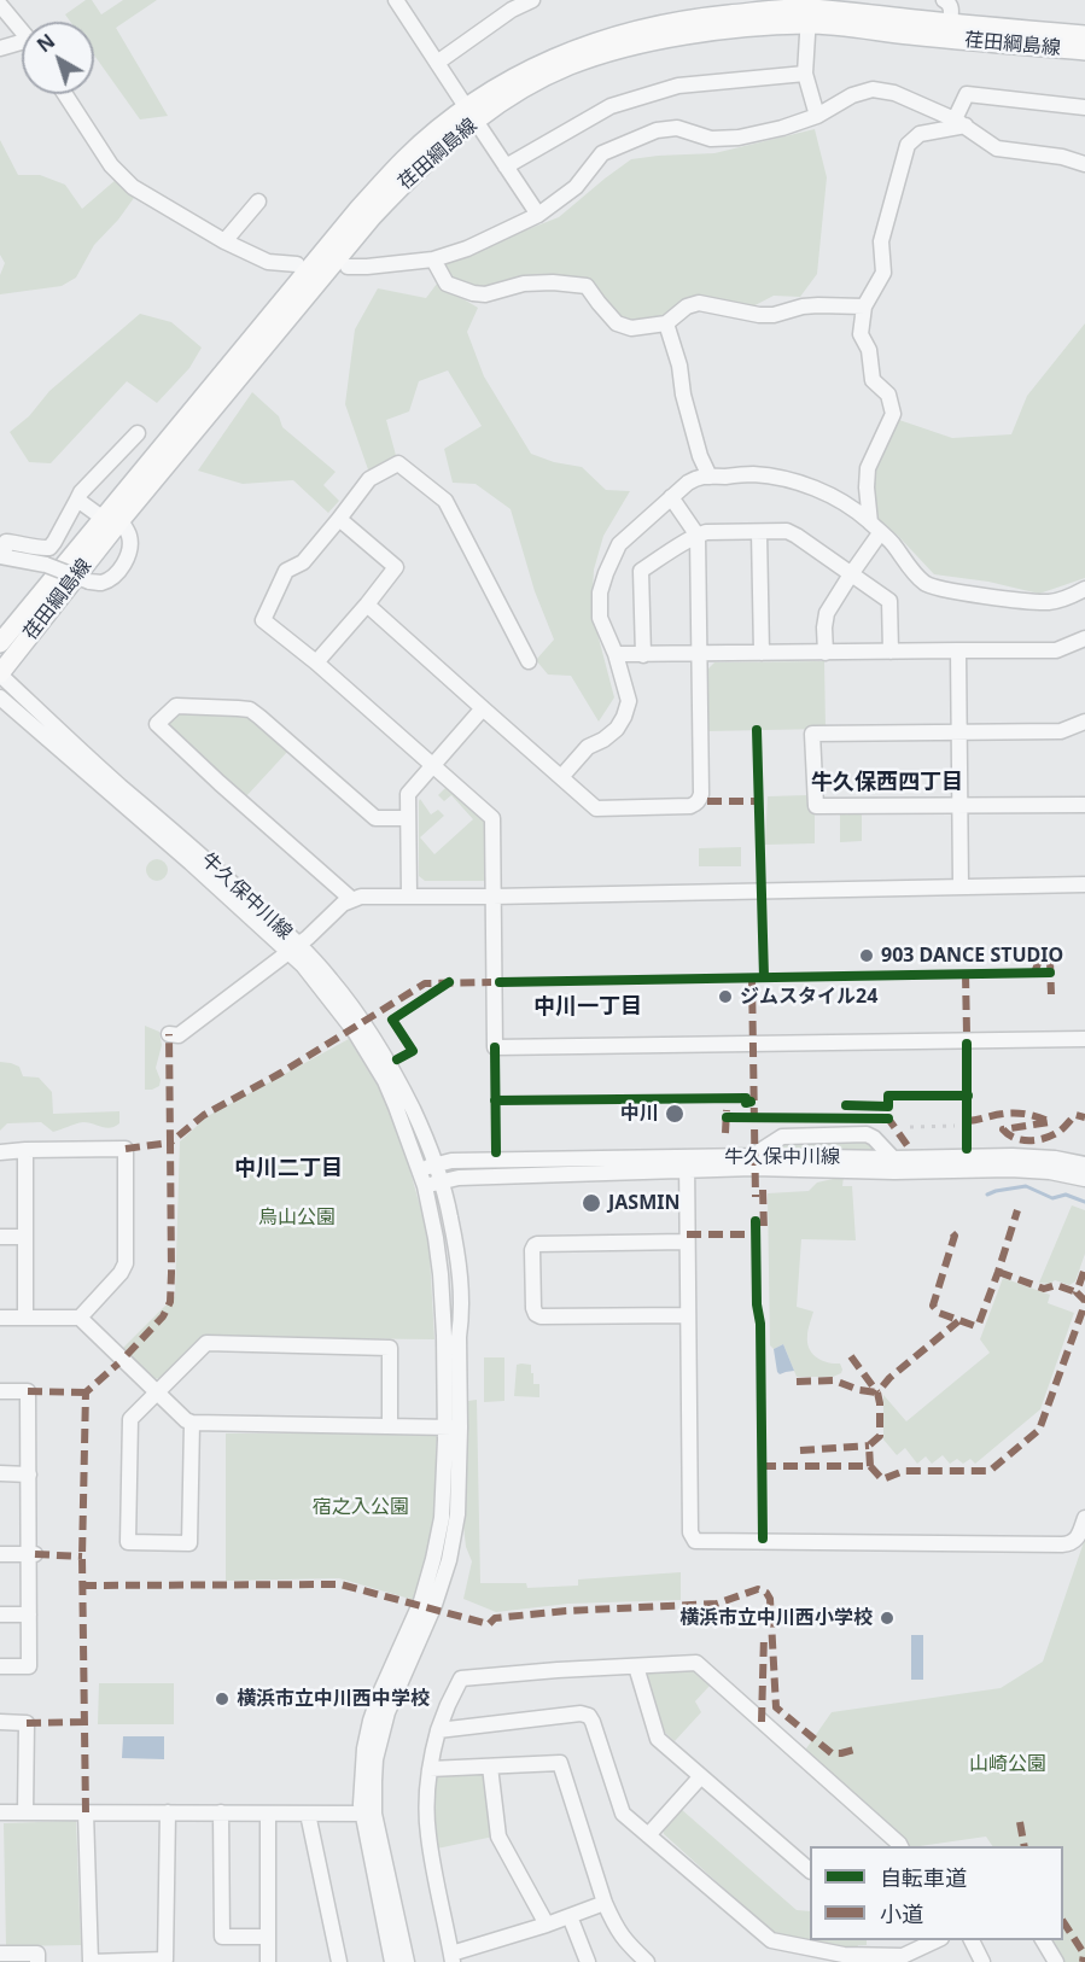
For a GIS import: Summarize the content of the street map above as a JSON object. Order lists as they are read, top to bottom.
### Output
{
  "streets": {
    "main road": ["荏田綱島線"],
    "street": ["牛久保中川線"]
  },
  "crossings": [
    ["荏田綱島線", "牛久保中川線"]
  ],
  "districts": ["牛久保西四丁目", "中川一丁目", "中川二丁目"],
  "parks": ["烏山公園", "宿之入公園", "山崎公園"],
  "places": [
    "903 DANCE STUDIO",
    "ジムスタイル24",
    "中川",
    "JASMIN",
    "横浜市立中川西小学校",
    "横浜市立中川西中学校"
  ],
  "legend": ["自転車道", "小道"],
  "north": "top left"
}
